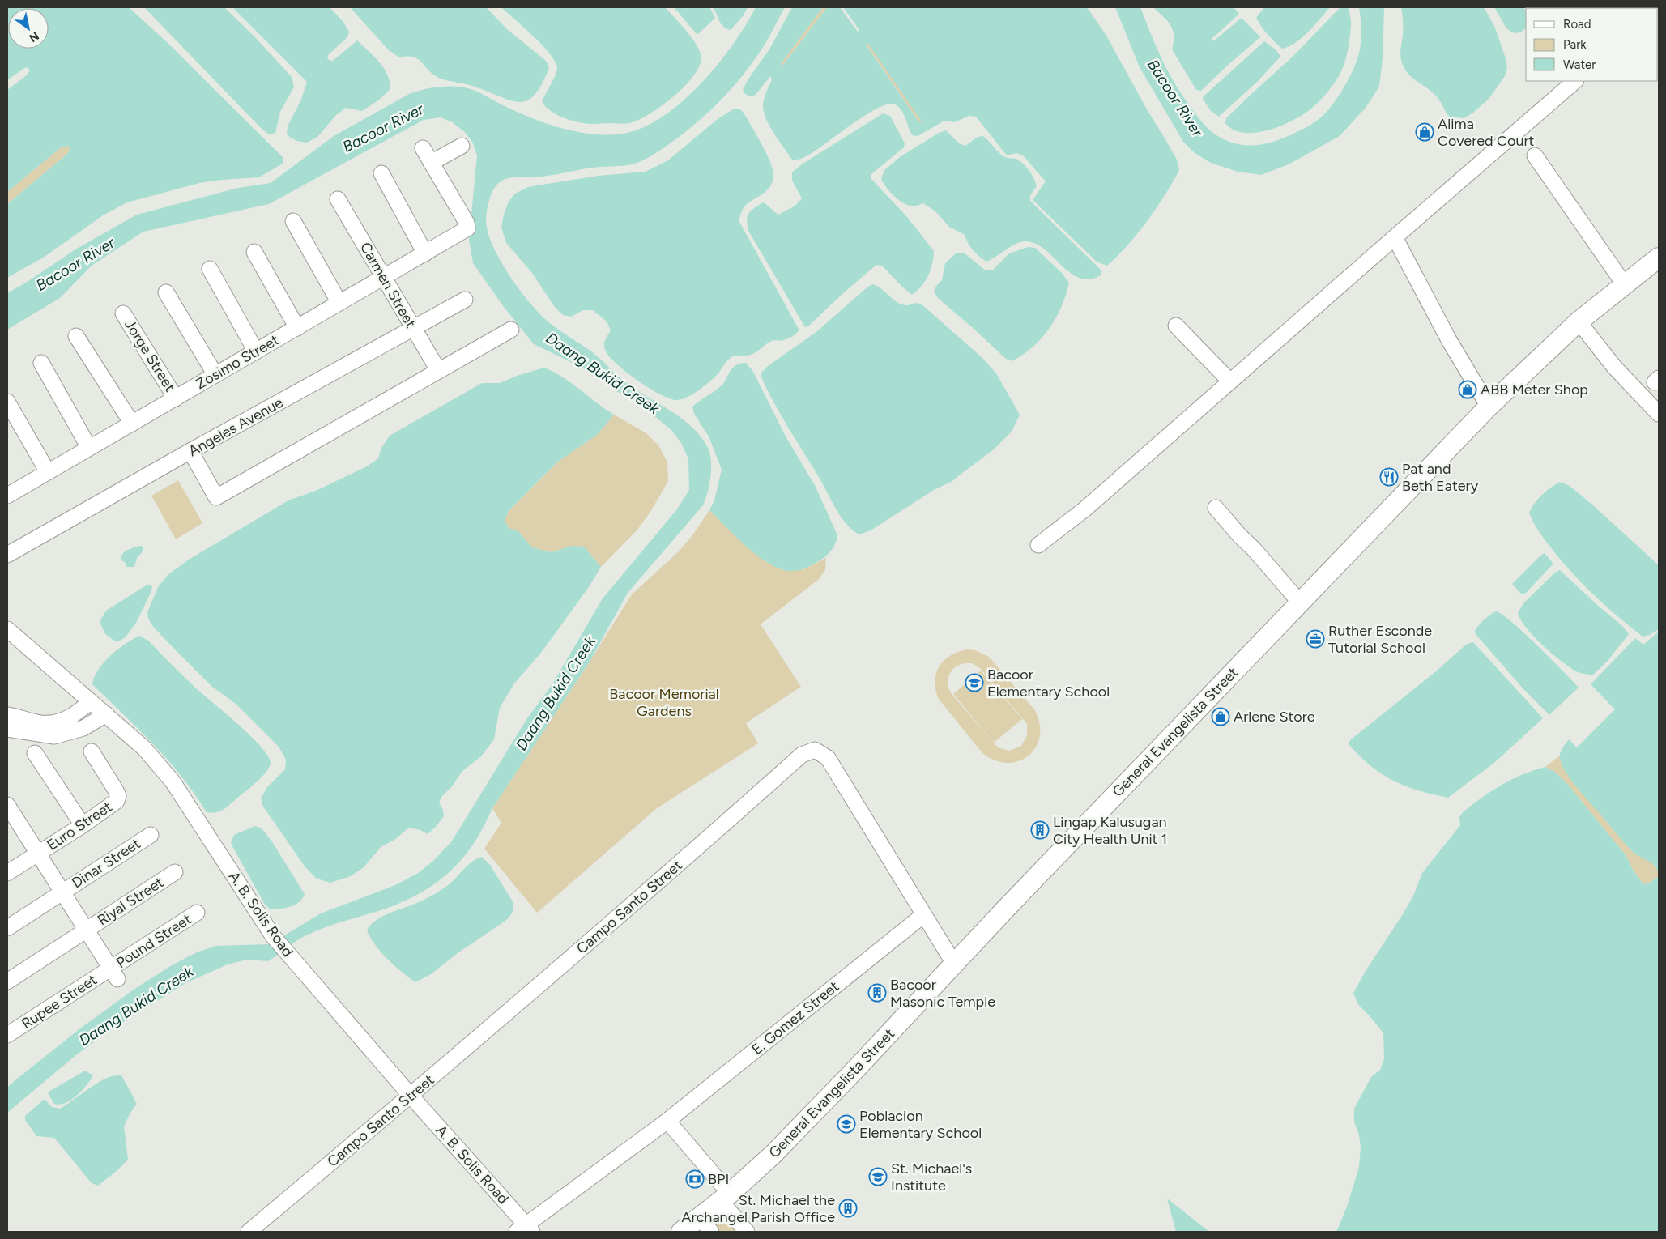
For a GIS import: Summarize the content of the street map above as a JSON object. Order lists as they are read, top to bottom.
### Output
{
  "streets": {
    "main road": ["General Evangelista Street"],
    "street": [
      "Carmen Street",
      "Jorge Street",
      "Zosimo Street",
      "Angeles Avenue",
      "Euro Street",
      "Dinar Street",
      "Riyal Street",
      "Campo Santo Street",
      "A. B. Solis Road",
      "Pound Street",
      "Rupee Street",
      "E. Gomez Street"
    ]
  },
  "crossings": [
    ["Carmen Street", "Zosimo Street"],
    ["Carmen Street", "Angeles Avenue"],
    ["Jorge Street", "Zosimo Street"],
    ["General Evangelista Street", "Campo Santo Street"],
    ["Campo Santo Street", "A. B. Solis Road"],
    ["Campo Santo Street", "E. Gomez Street"],
    ["A. B. Solis Road", "E. Gomez Street"],
    ["Pound Street", "Rupee Street"]
  ],
  "water": ["Bacoor River", "Daang Bukid Creek"],
  "parks": ["Bacoor Memorial Gardens"],
  "places": {
    "shop": ["Alima Covered Court", "ABB Meter Shop", "Arlene Store"],
    "restaurant": ["Pat and Beth Eatery"],
    "office": ["Ruther Esconde Tutorial School"],
    "school or university": ["Bacoor Elementary School", "Poblacion Elementary School", "St. Michael's Institute"],
    "building": ["Lingap Kalusugan City Health Unit 1", "Bacoor Masonic Temple", "St. Michael the Archangel Parish Office"],
    "bank": ["BPI"]
  },
  "legend": ["Road", "Park", "Water"],
  "north": "bottom right"
}
